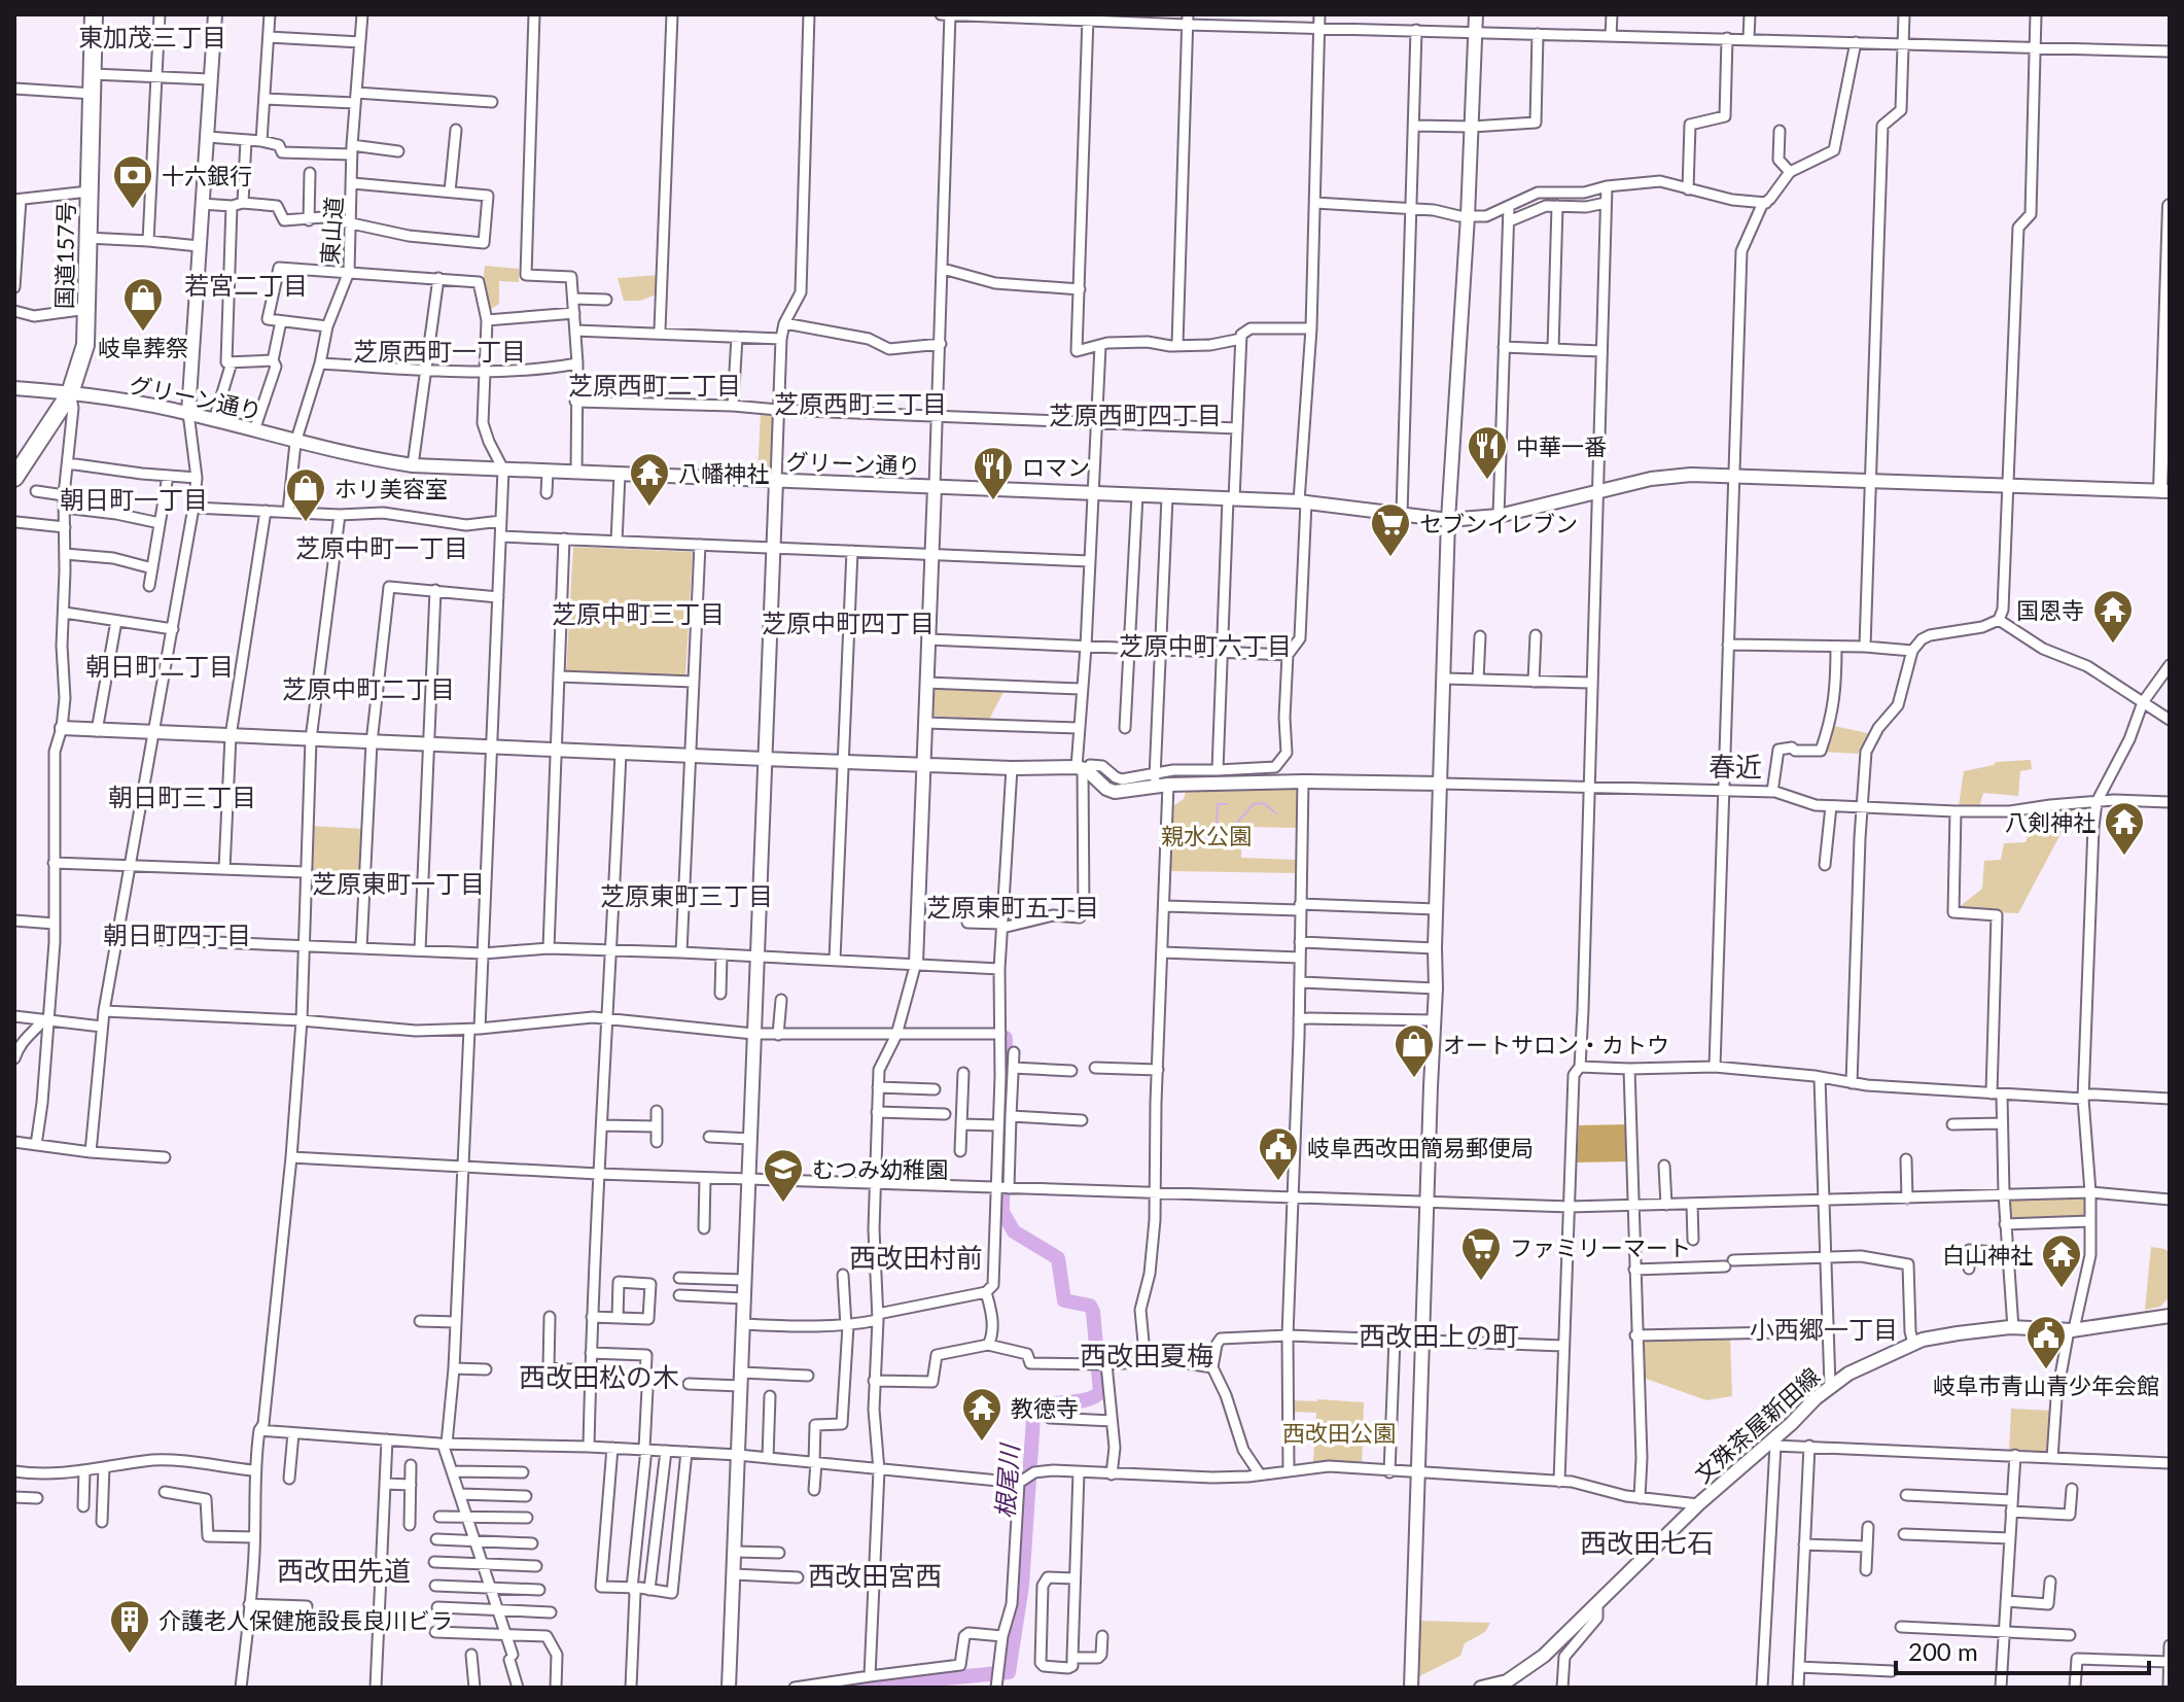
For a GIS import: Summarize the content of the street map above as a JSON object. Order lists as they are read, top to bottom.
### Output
{
  "streets": {
    "highway": ["国道157号"],
    "street": ["東山道", "グリーン通り", "文殊茶屋新田線"]
  },
  "crossings": [
    ["東山道", "グリーン通り"],
    ["国道157号", "グリーン通り"]
  ],
  "districts": [
    "東加茂三丁目",
    "若宮二丁目",
    "芝原西町一丁目",
    "芝原西町二丁目",
    "芝原西町三丁目",
    "芝原西町四丁目",
    "朝日町一丁目",
    "芝原中町一丁目",
    "芝原中町三丁目",
    "芝原中町四丁目",
    "芝原中町六丁目",
    "朝日町二丁目",
    "芝原中町二丁目",
    "春近",
    "朝日町三丁目",
    "芝原東町一丁目",
    "芝原東町三丁目",
    "芝原東町五丁目",
    "朝日町四丁目",
    "西改田村前",
    "小西郷一丁目",
    "西改田上の町",
    "西改田夏梅",
    "西改田松の木",
    "西改田七石",
    "西改田先道",
    "西改田宮西"
  ],
  "water": ["根尾川"],
  "parks": ["親水公園", "西改田公園"],
  "places": {
    "bank": ["十六銀行"],
    "shop": ["岐阜葬祭", "ホリ美容室", "オートサロン・カトウ"],
    "restaurant": ["中華一番", "ロマン"],
    "temple": [
      "八幡神社",
      "国恩寺",
      "八剣神社",
      "白山神社",
      "教徳寺"
    ],
    "supermarket": ["セブンイレブン", "ファミリーマート"],
    "public building": ["岐阜西改田簡易郵便局", "岐阜市青山青少年会館"],
    "school or university": ["むつみ幼稚園"],
    "building": ["介護老人保健施設長良川ビラ"]
  },
  "scale_bar": "200 m"
}
